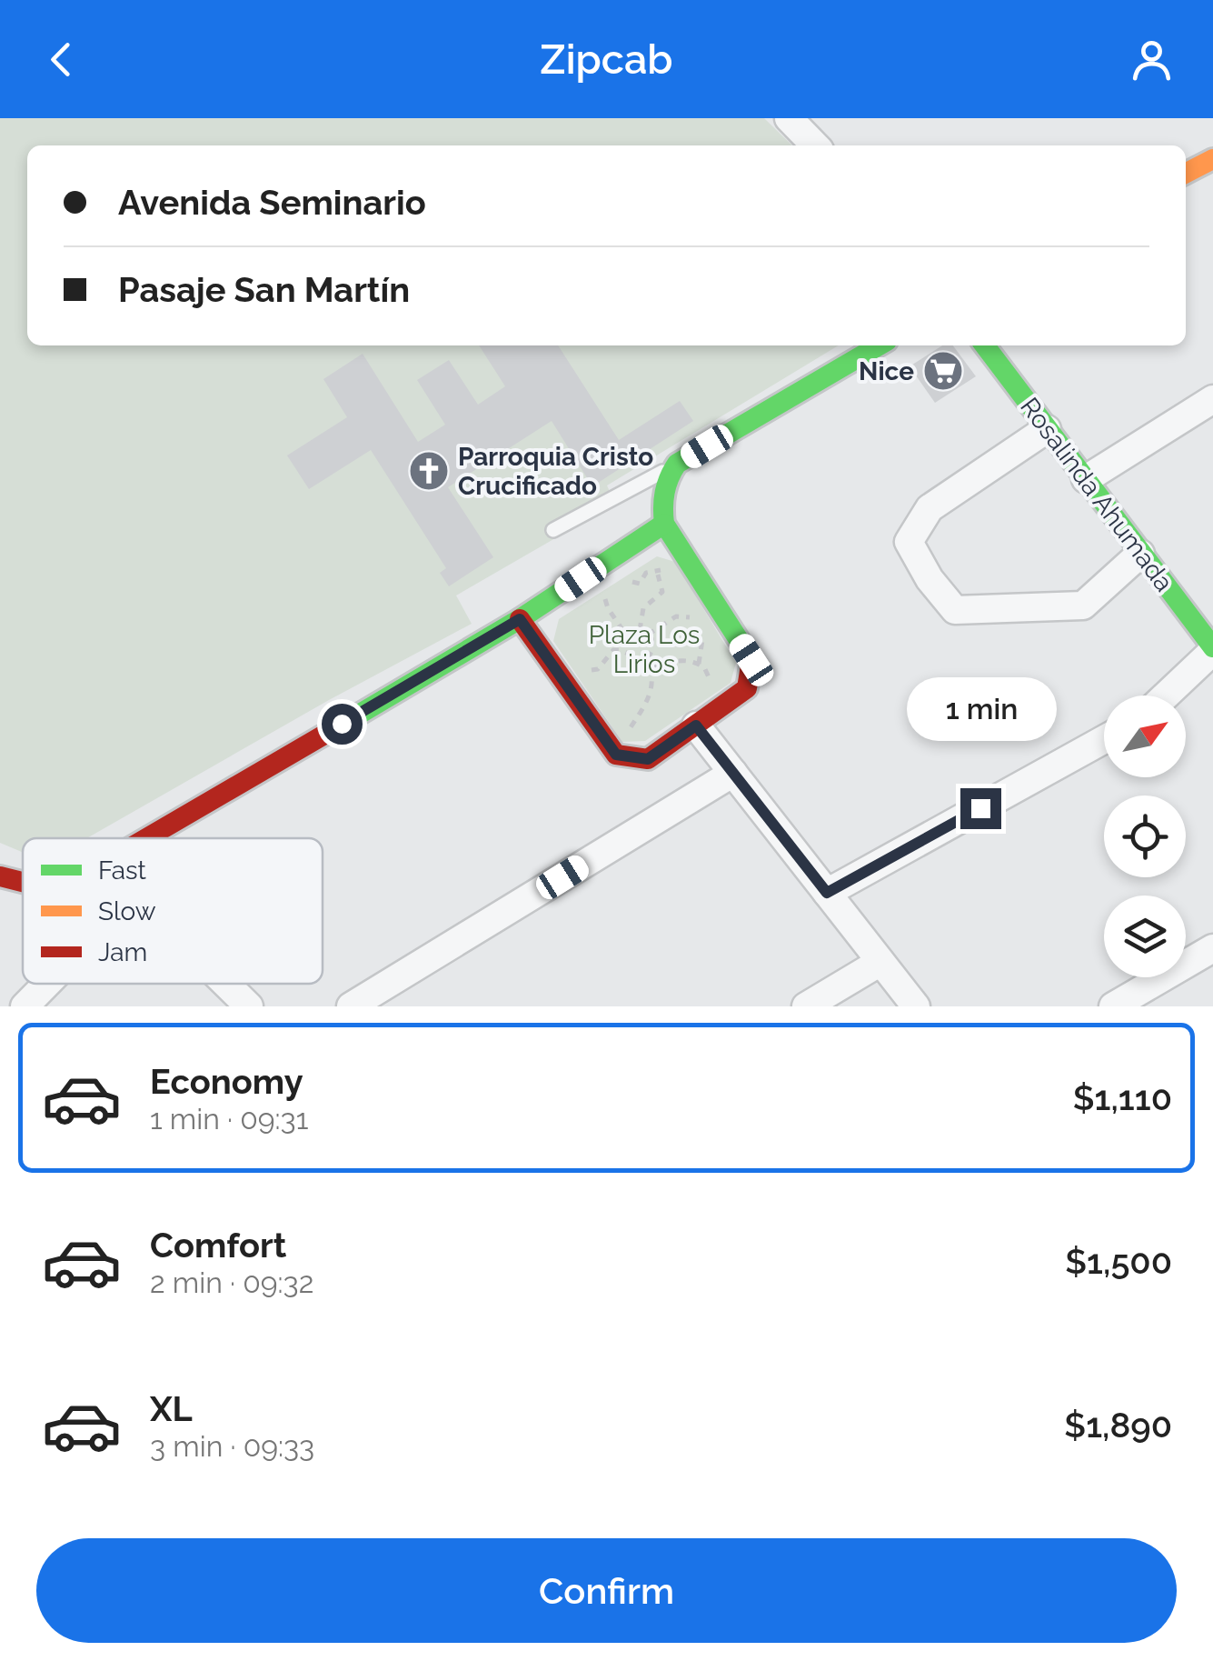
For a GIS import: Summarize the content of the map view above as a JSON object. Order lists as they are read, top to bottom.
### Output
{
  "streets": {
    "street": ["Rosalinda Ahumada"]
  },
  "parks": ["Plaza Los Lirios"],
  "places": {
    "supermarket": ["Nice"],
    "church": ["Parroquia Cristo Crucificado"]
  },
  "legend": ["Fast", "Slow", "Jam"],
  "north": "top right",
  "page": {
    "header": "Zipcab",
    "banner": ["Avenida Seminario", "Pasaje San Martín"],
    "bubble": "1 min",
    "list": [
      {
        "name": "Economy",
        "note": "1 min · 09:31",
        "value": "$1,110"
      },
      {
        "name": "Comfort",
        "note": "2 min · 09:32",
        "value": "$1,500"
      },
      {
        "name": "XL",
        "note": "3 min · 09:33",
        "value": "$1,890"
      }
    ],
    "buttons": "Confirm"
  }
}
